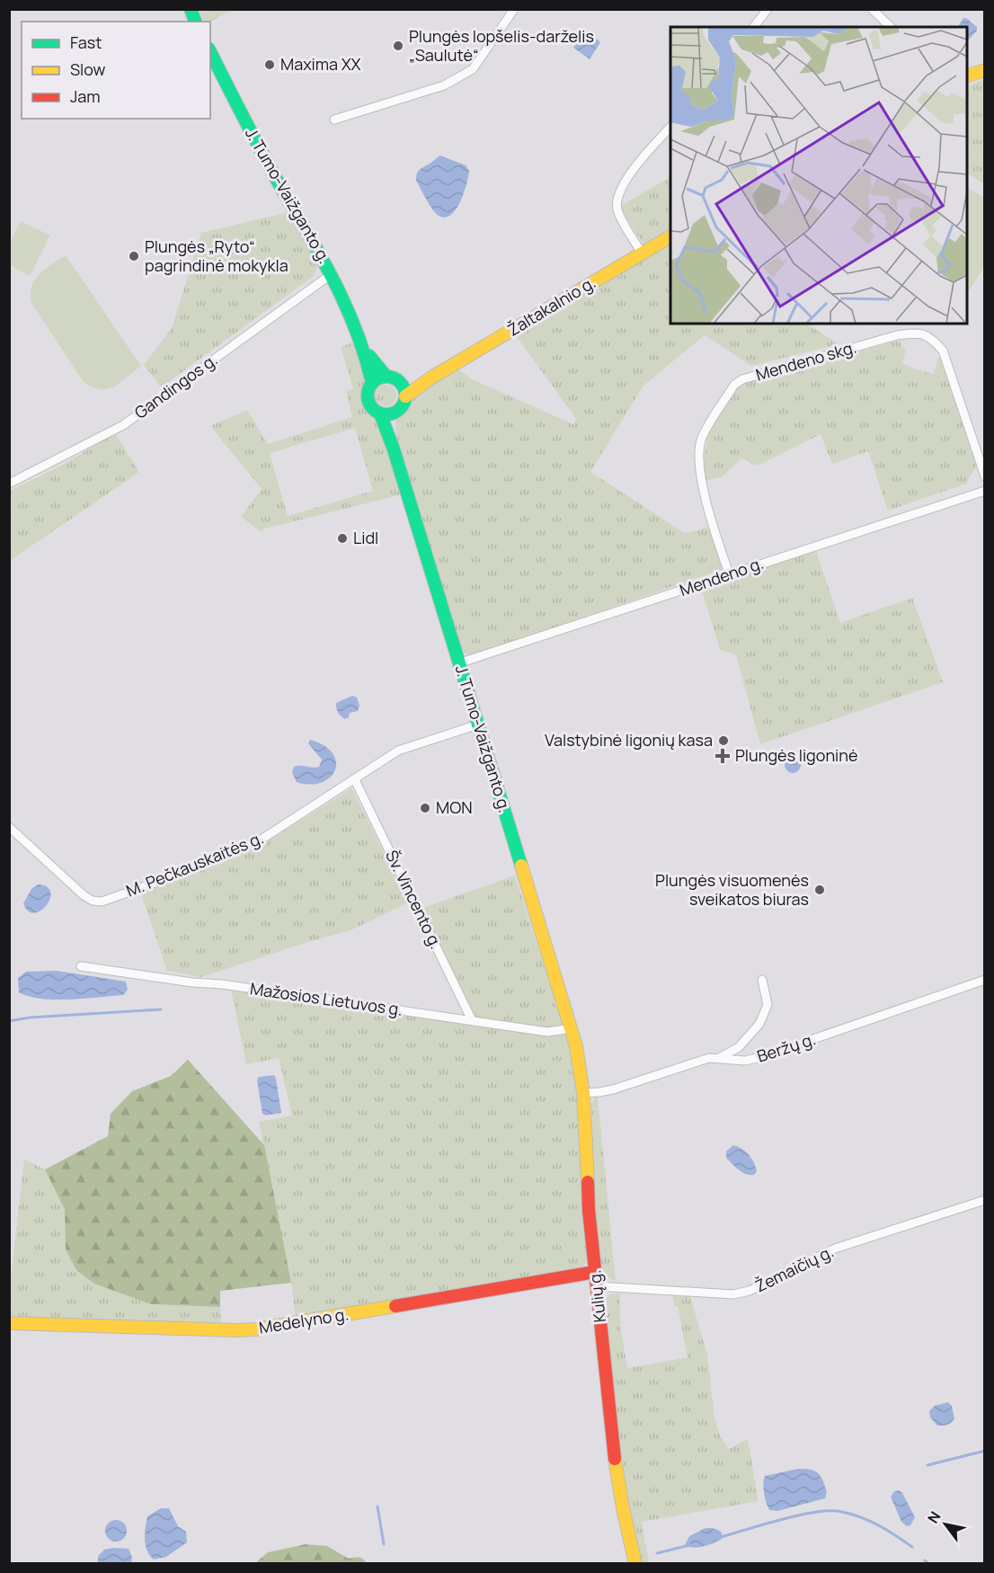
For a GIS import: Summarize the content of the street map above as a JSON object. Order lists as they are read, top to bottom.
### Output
{
  "streets": {
    "main road": [
      "J. Tumo-Vaižganto g.",
      "Žaltakalnio g.",
      "Kulių g.",
      "Medelyno g."
    ],
    "street": [
      "Mendeno skg.",
      "Gandingos g.",
      "Mendeno g.",
      "M. Pečkauskaitės g.",
      "Šv. Vincento g.",
      "Mažosios Lietuvos g.",
      "Beržų g.",
      "Žemaičių g."
    ]
  },
  "crossings": [
    ["J. Tumo-Vaižganto g.", "Žaltakalnio g."],
    ["J. Tumo-Vaižganto g.", "Gandingos g."],
    ["J. Tumo-Vaižganto g.", "Mendeno g."],
    ["J. Tumo-Vaižganto g.", "M. Pečkauskaitės g."],
    ["J. Tumo-Vaižganto g.", "Mažosios Lietuvos g."],
    ["J. Tumo-Vaižganto g.", "Kulių g."],
    ["Mendeno skg.", "Mendeno g."],
    ["M. Pečkauskaitės g.", "Šv. Vincento g."],
    ["Šv. Vincento g.", "Mažosios Lietuvos g."],
    ["Mažosios Lietuvos g.", "Kulių g."],
    ["Beržų g.", "Kulių g."],
    ["Žemaičių g.", "Kulių g."],
    ["Kulių g.", "Medelyno g."]
  ],
  "places": {
    "other": [
      "Plungės lopšelis-darželis „Saulutė“",
      "Maxima XX",
      "Plungės „Ryto“ pagrindinė mokykla",
      "Lidl",
      "Valstybinė ligonių kasa",
      "MON",
      "Plungės visuomenės sveikatos biuras"
    ],
    "health": ["Plungės ligoninė"]
  },
  "legend": ["Fast", "Slow", "Jam"],
  "north": "top left"
}
